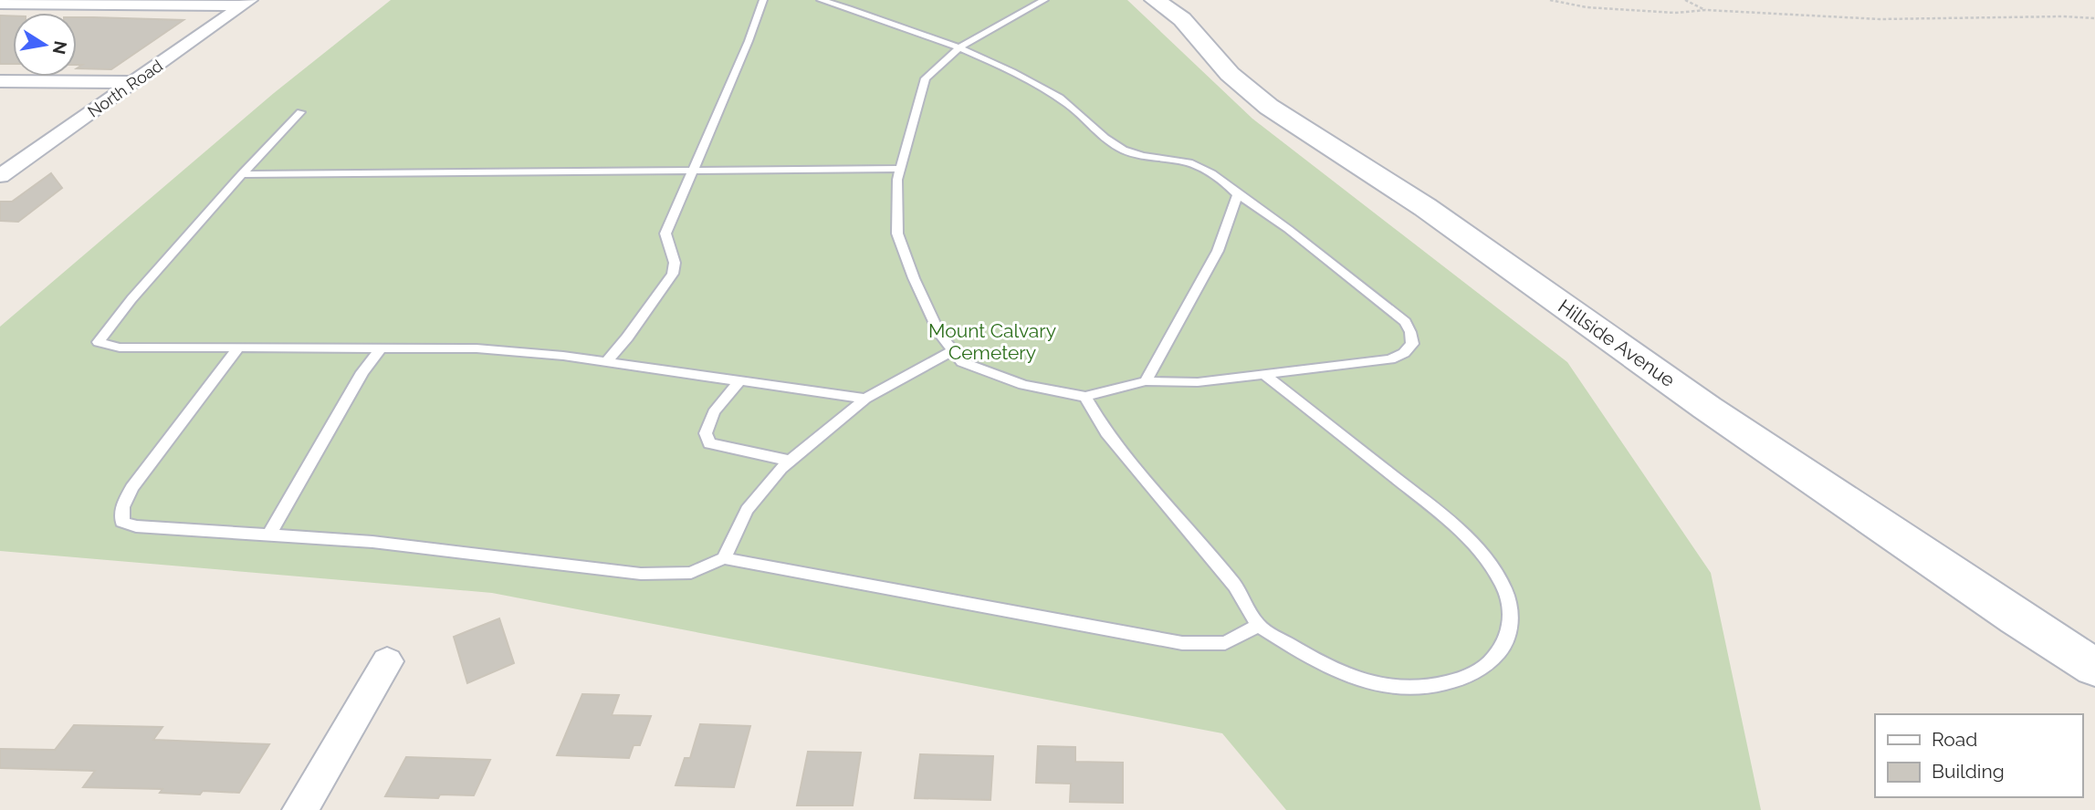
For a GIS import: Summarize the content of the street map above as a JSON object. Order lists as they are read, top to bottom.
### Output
{
  "streets": {
    "main road": ["Hillside Avenue"],
    "street": ["North Road"]
  },
  "parks": ["Mount Calvary Cemetery"],
  "legend": ["Road", "Building"],
  "north": "right"
}
